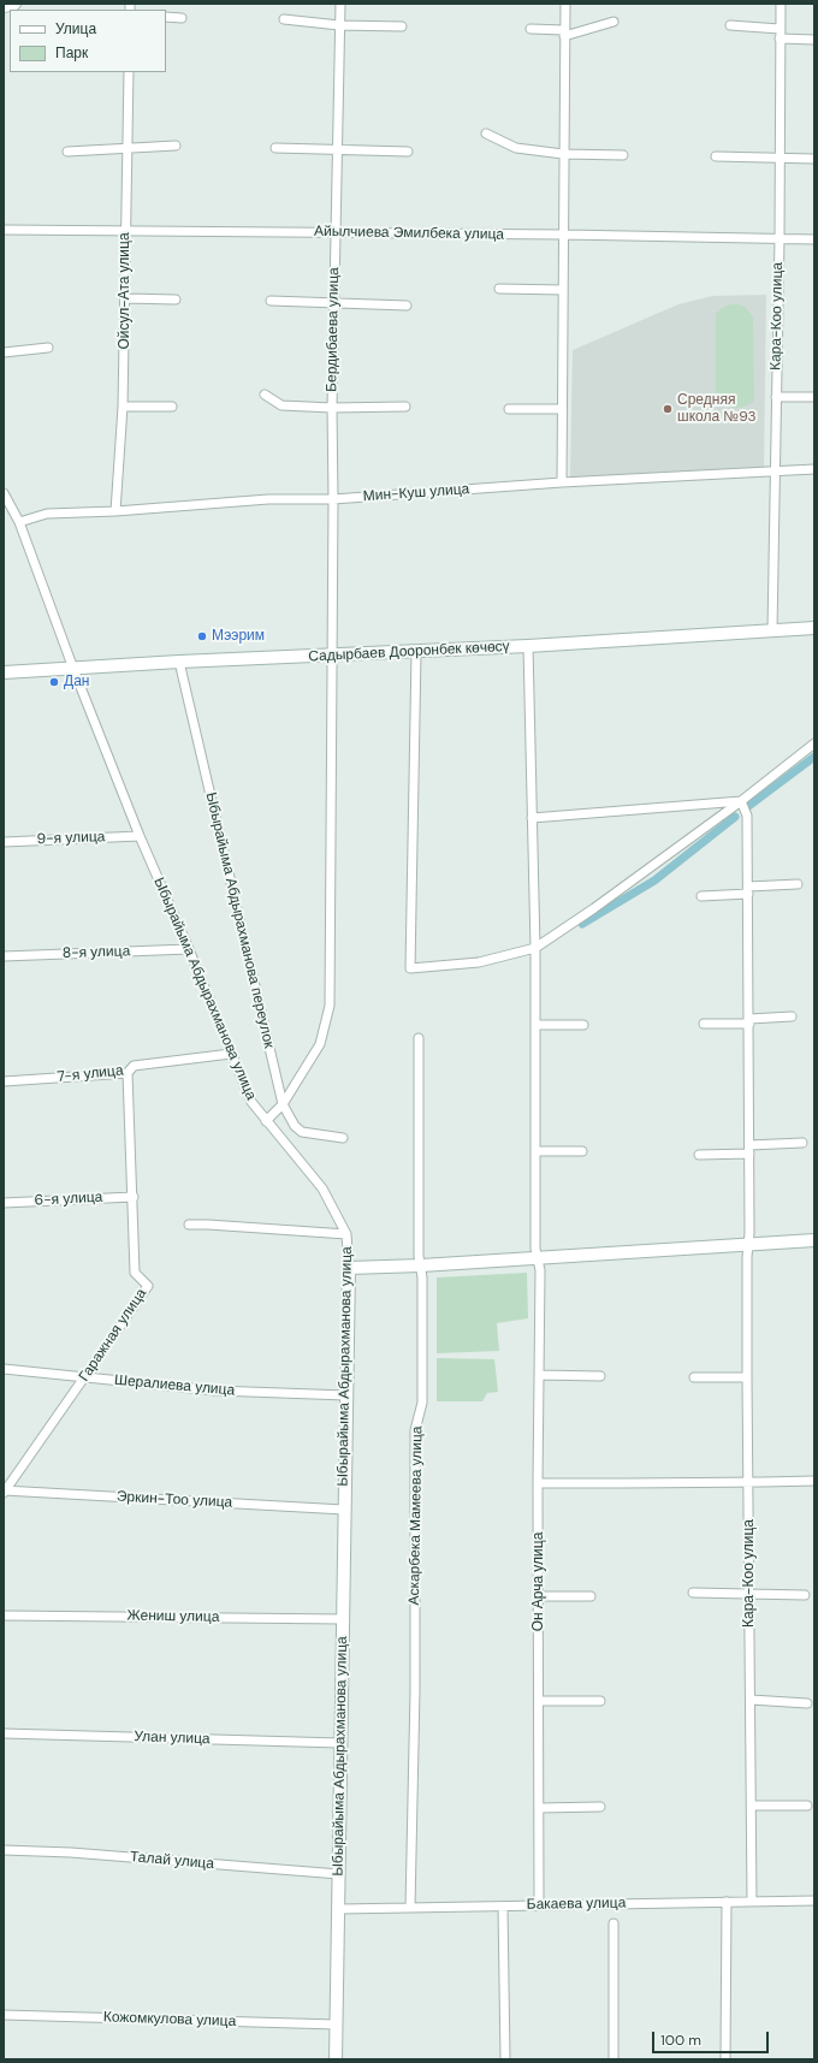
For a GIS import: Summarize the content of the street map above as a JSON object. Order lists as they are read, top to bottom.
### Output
{
  "streets": {
    "street": [
      "Айылчиева Эмилбека улица",
      "Ойсул-Ата улица",
      "Кара-Коо улица",
      "Бердибаева улица",
      "Мин-Куш улица",
      "Садырбаев Дооронбек көчөсү",
      "9-я улица",
      "Ыбырайыма Абдырахманова переулок",
      "8-я улица",
      "Ыбырайыма Абдырахманова улица",
      "7-я улица",
      "6-я улица",
      "Гаражная улица",
      "Шералиева улица",
      "Эркин-Тоо улица",
      "Аскарбека Мамеева улица",
      "Он Арча улица",
      "Жениш улица",
      "Улан улица",
      "Талай улица",
      "Бакаева улица",
      "Кожомкулова улица"
    ]
  },
  "crossings": [
    ["Айылчиева Эмилбека улица", "Ойсул-Ата улица"],
    ["Айылчиева Эмилбека улица", "Кара-Коо улица"],
    ["Айылчиева Эмилбека улица", "Бердибаева улица"],
    ["Ойсул-Ата улица", "Мин-Куш улица"],
    ["Кара-Коо улица", "Мин-Куш улица"],
    ["Кара-Коо улица", "Садырбаев Дооронбек көчөсү"],
    ["Кара-Коо улица", "Бакаева улица"],
    ["Бердибаева улица", "Мин-Куш улица"],
    ["Бердибаева улица", "Садырбаев Дооронбек көчөсү"],
    ["Бердибаева улица", "Ыбырайыма Абдырахманова переулок"],
    ["Бердибаева улица", "Ыбырайыма Абдырахманова улица"],
    ["Мин-Куш улица", "Ыбырайыма Абдырахманова улица"],
    ["Садырбаев Дооронбек көчөсү", "Ыбырайыма Абдырахманова переулок"],
    ["Садырбаев Дооронбек көчөсү", "Ыбырайыма Абдырахманова улица"],
    ["Садырбаев Дооронбек көчөсү", "Он Арча улица"],
    ["9-я улица", "Ыбырайыма Абдырахманова улица"],
    ["8-я улица", "Ыбырайыма Абдырахманова улица"],
    ["Ыбырайыма Абдырахманова улица", "7-я улица"],
    ["Ыбырайыма Абдырахманова улица", "Шералиева улица"],
    ["Ыбырайыма Абдырахманова улица", "Эркин-Тоо улица"],
    ["Ыбырайыма Абдырахманова улица", "Жениш улица"],
    ["Ыбырайыма Абдырахманова улица", "Улан улица"],
    ["Ыбырайыма Абдырахманова улица", "Талай улица"],
    ["Ыбырайыма Абдырахманова улица", "Бакаева улица"],
    ["Ыбырайыма Абдырахманова улица", "Кожомкулова улица"],
    ["7-я улица", "Гаражная улица"],
    ["6-я улица", "Гаражная улица"],
    ["Гаражная улица", "Шералиева улица"],
    ["Гаражная улица", "Эркин-Тоо улица"],
    ["Аскарбека Мамеева улица", "Бакаева улица"],
    ["Он Арча улица", "Бакаева улица"]
  ],
  "places": ["Средняя школа №93", "Мээрим", "Дан"],
  "legend": ["Улица", "Парк"],
  "scale_bar": "100 m"
}
